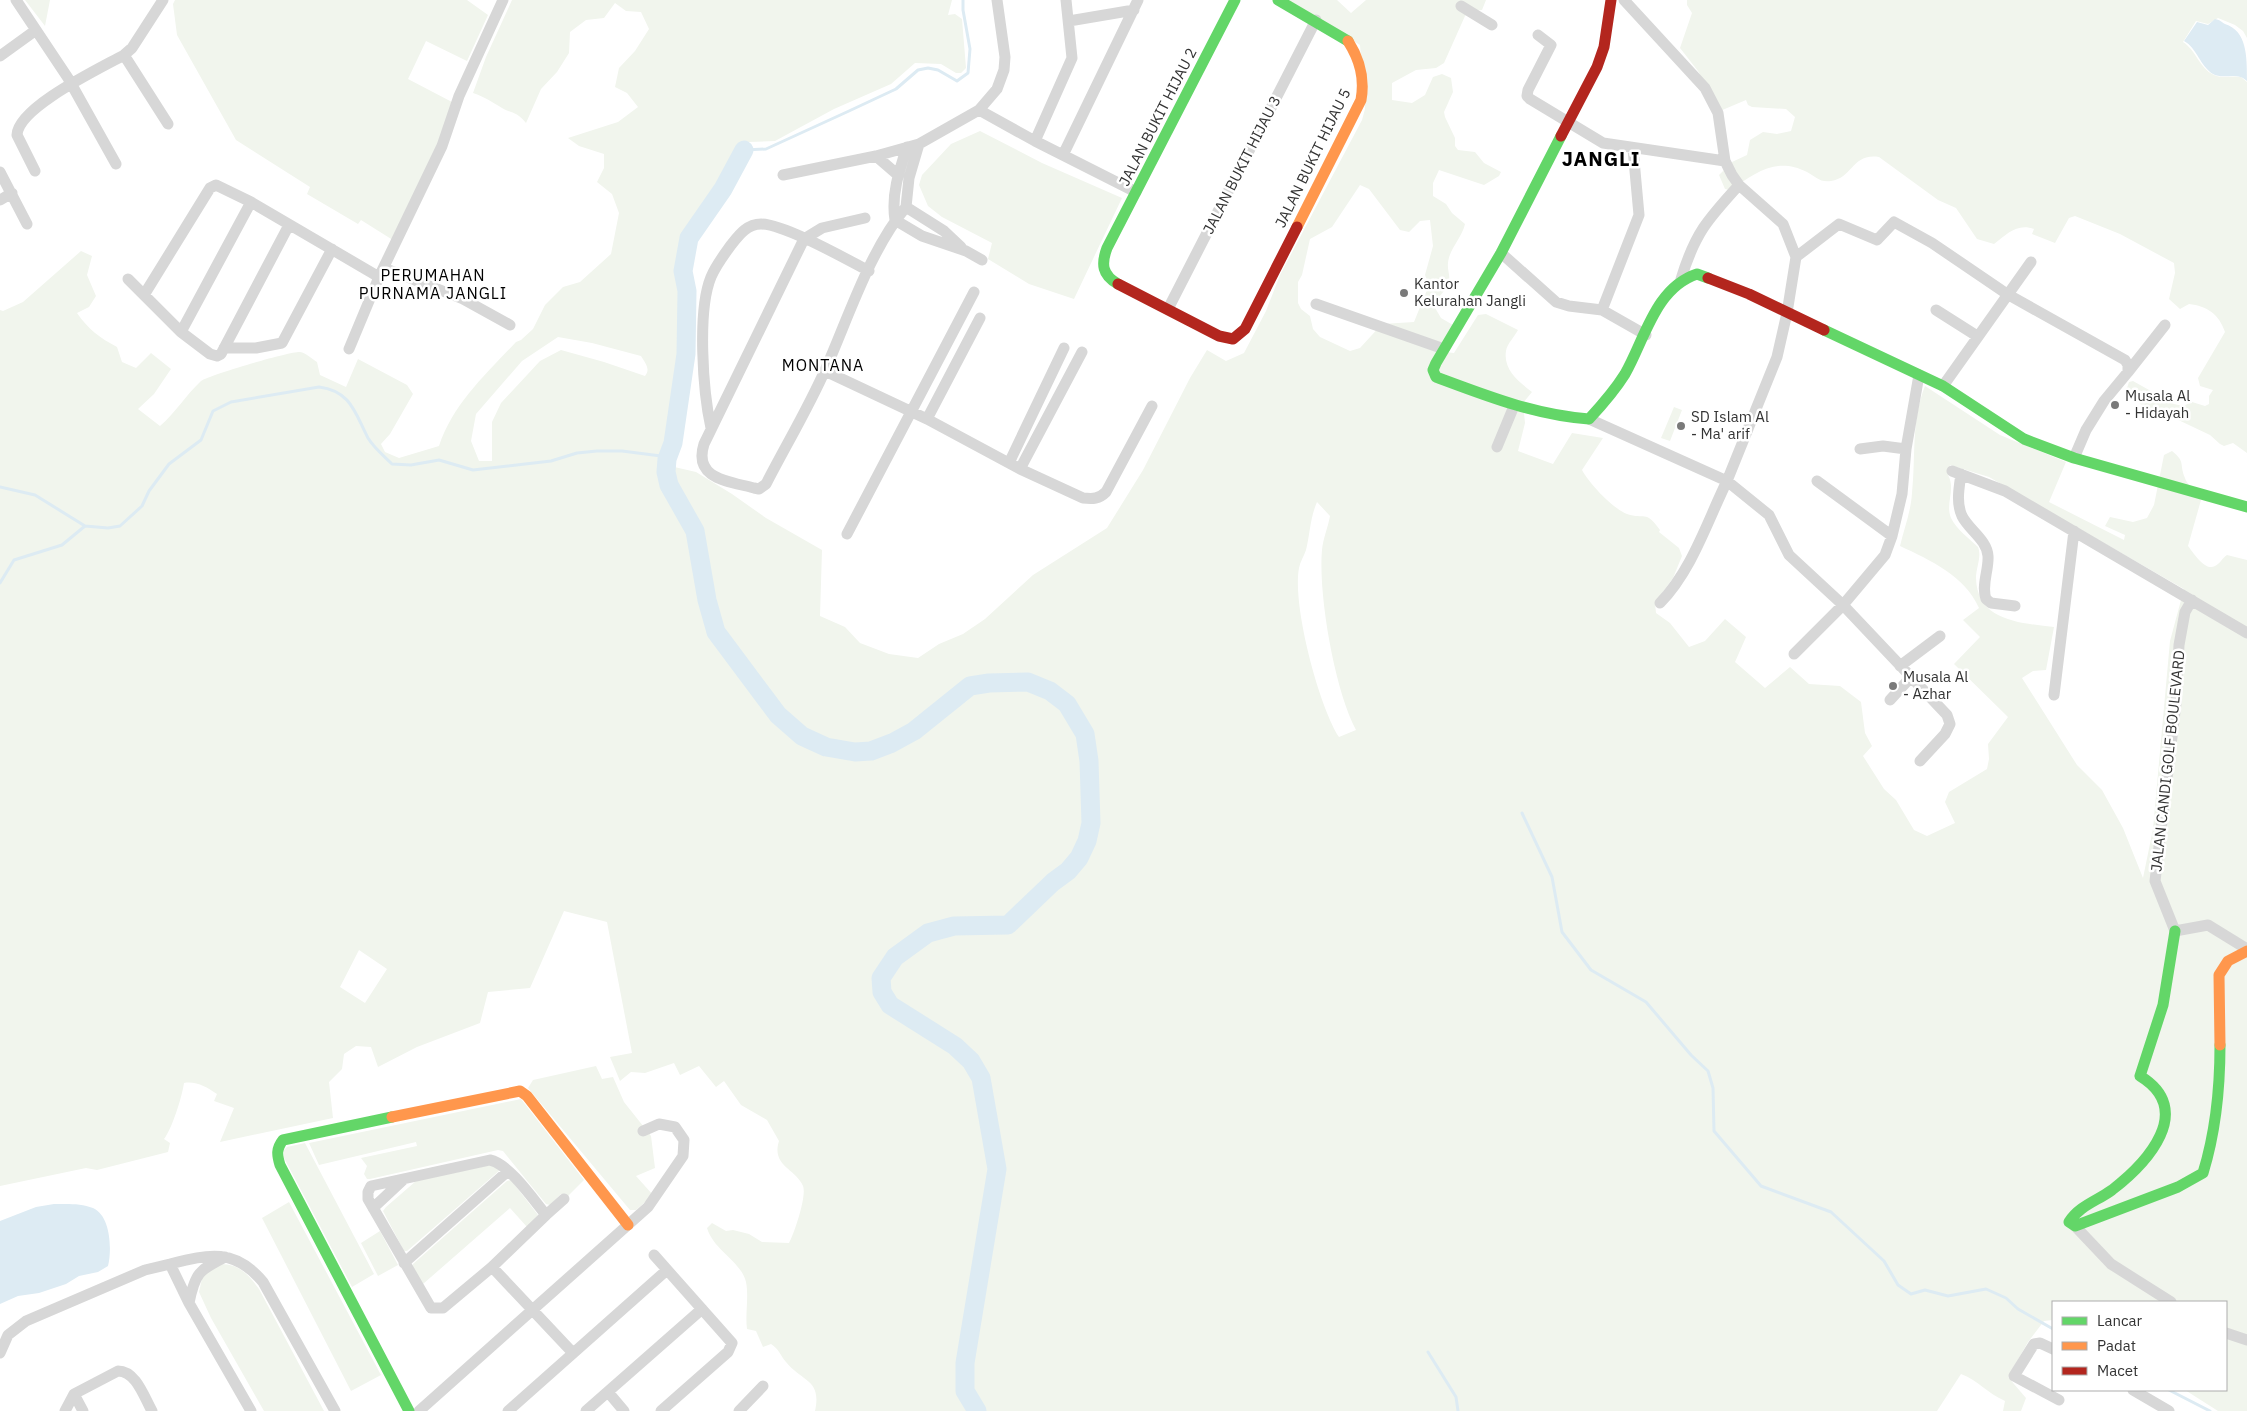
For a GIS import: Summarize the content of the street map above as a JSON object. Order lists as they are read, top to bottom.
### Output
{
  "streets": {
    "street": [
      "JALAN BUKIT HIJAU 2",
      "JALAN BUKIT HIJAU 5",
      "JALAN BUKIT HIJAU 3",
      "JALAN CANDI GOLF BOULEVARD"
    ]
  },
  "crossings": [
    ["JALAN BUKIT HIJAU 2", "JALAN BUKIT HIJAU 5"],
    ["JALAN BUKIT HIJAU 2", "JALAN BUKIT HIJAU 3"],
    ["JALAN BUKIT HIJAU 5", "JALAN BUKIT HIJAU 3"]
  ],
  "districts": ["JANGLI", "PERUMAHAN PURNAMA JANGLI", "MONTANA"],
  "places": [
    "Kantor Kelurahan Jangli",
    "Musala Al - Hidayah",
    "SD Islam Al - Ma' arif",
    "Musala Al - Azhar"
  ],
  "legend": ["Lancar", "Padat", "Macet"]
}
